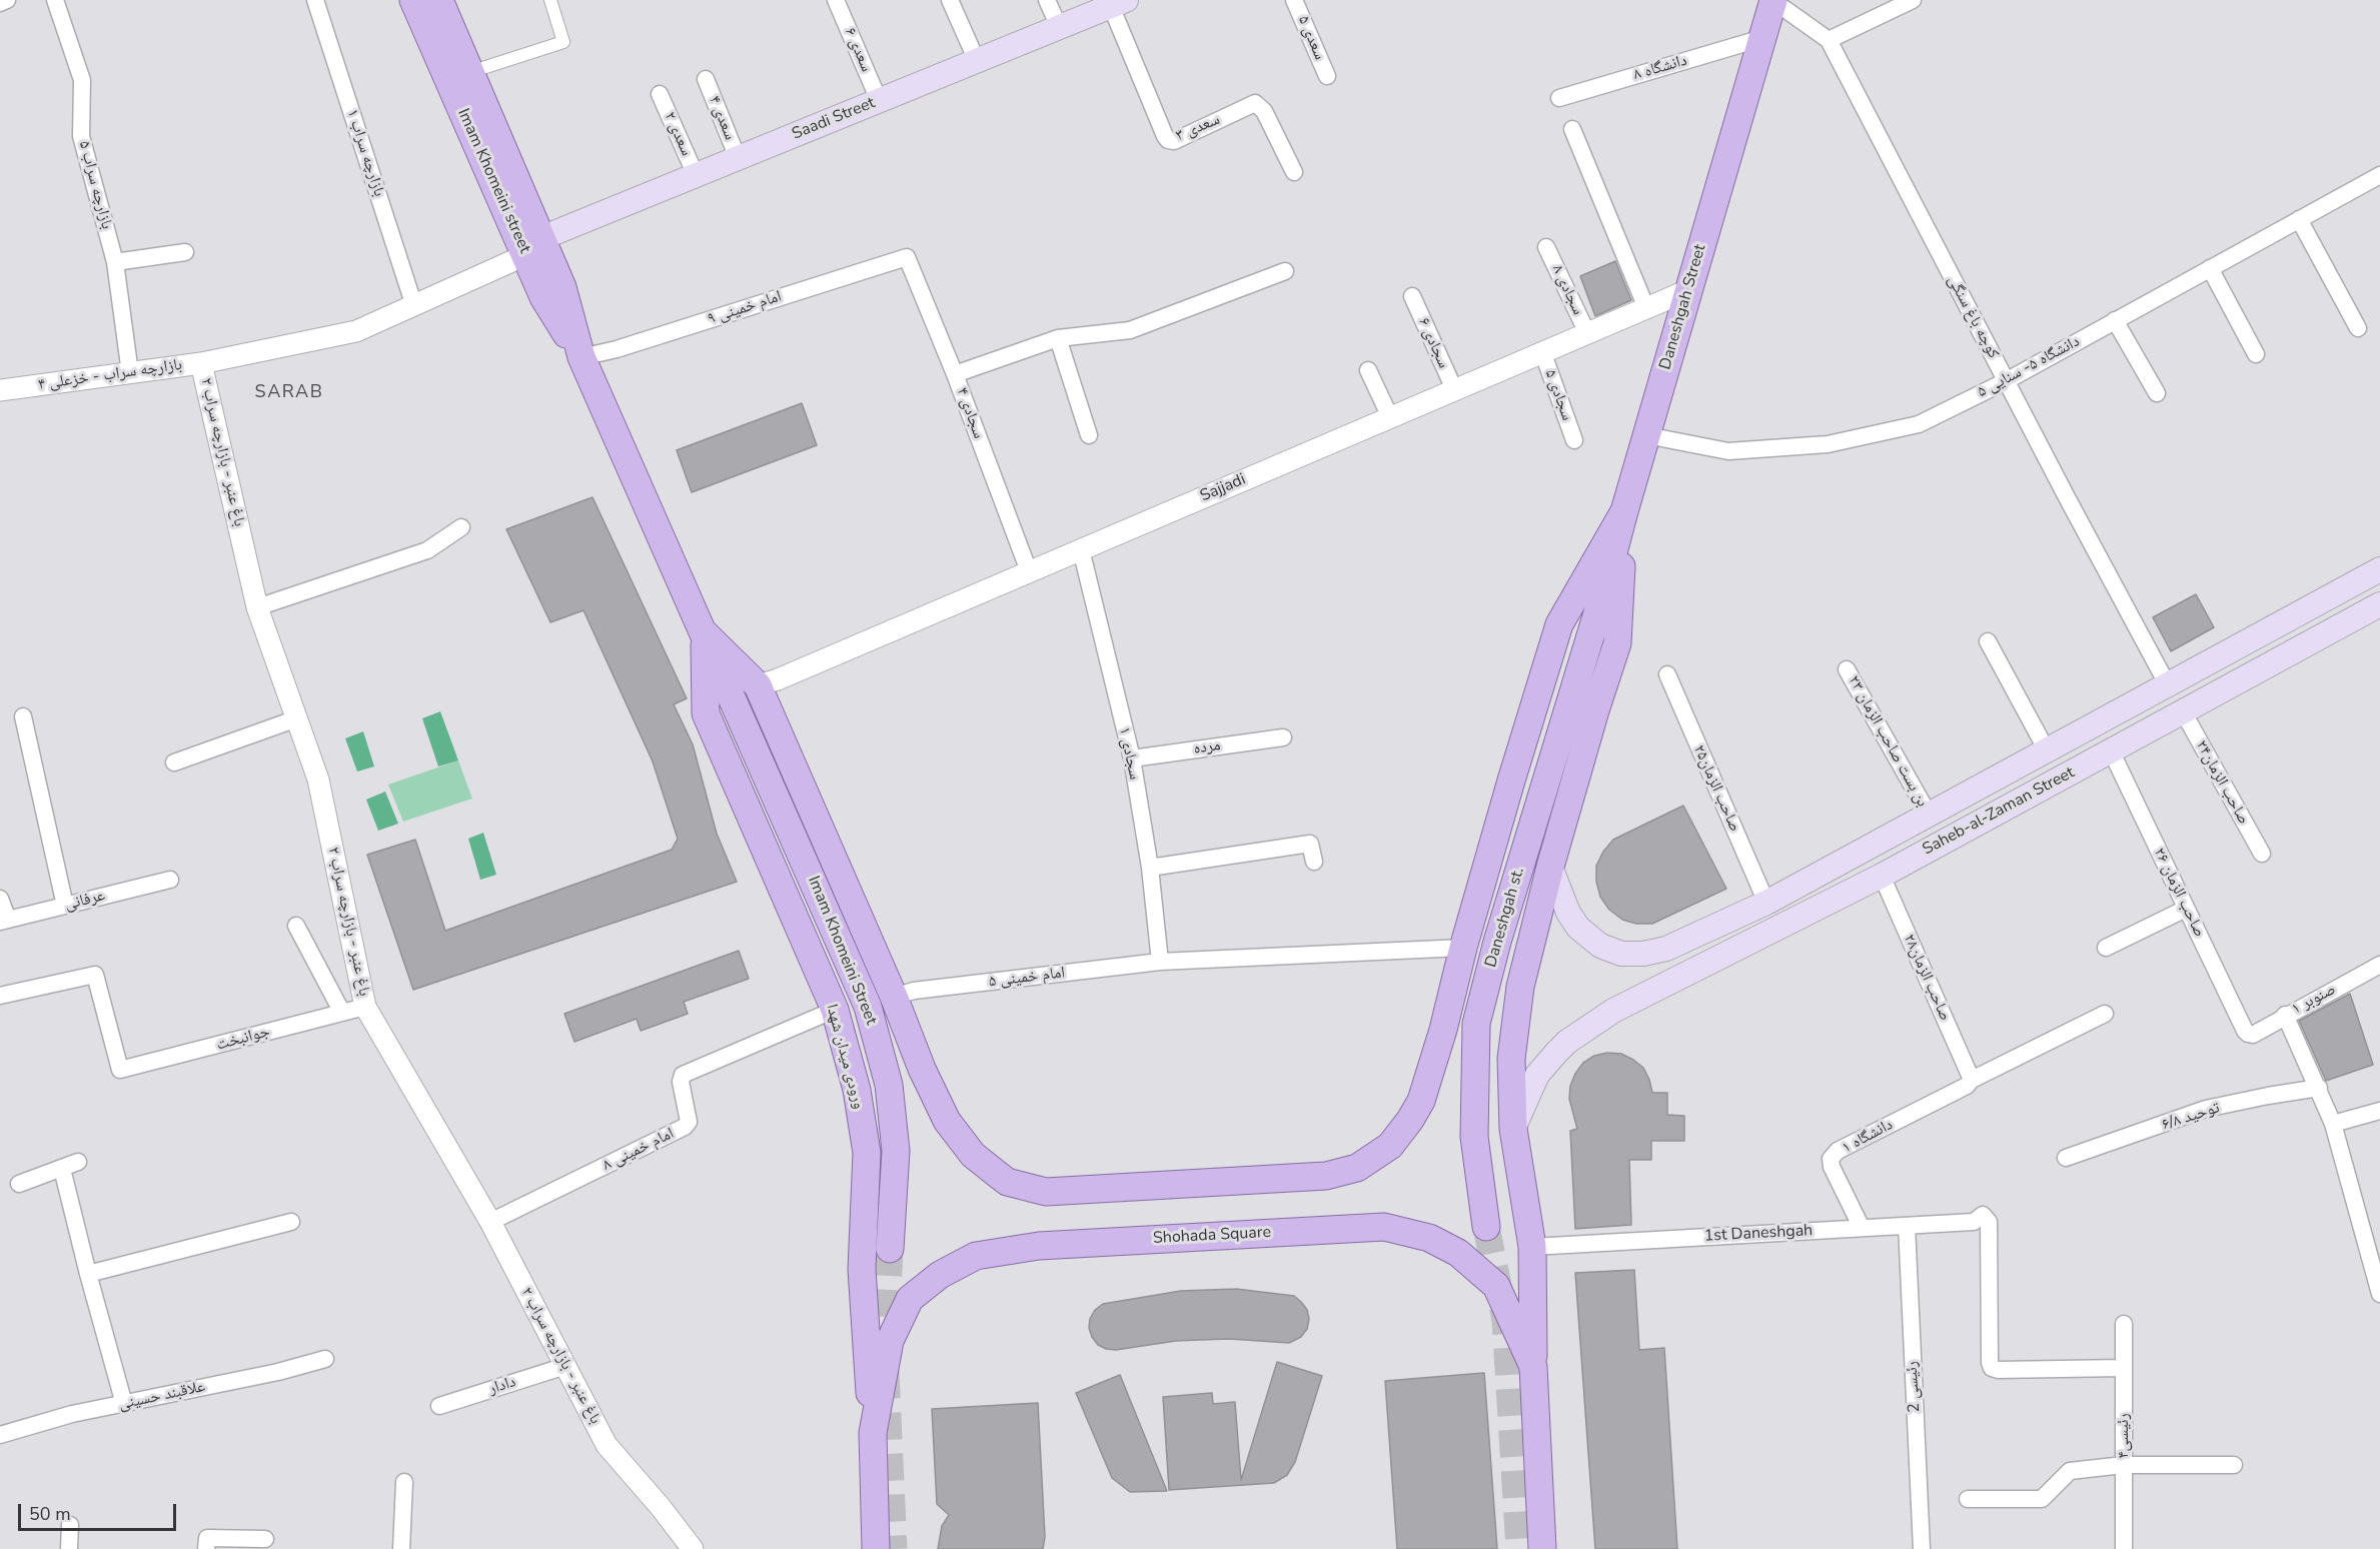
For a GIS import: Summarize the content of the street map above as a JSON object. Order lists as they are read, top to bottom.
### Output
{
  "streets": {
    "main road": [
      "Saadi Street",
      "Imam Khomeini street",
      "Daneshgah Street",
      "Saheb-al-Zaman Street",
      "Daneshgah st.",
      "Imam Khomeini Street",
      "ورودی میدان شهدا",
      "Shohada Square"
    ],
    "street": [
      "سعدی ۵",
      "سعدی ۶",
      "دانشگاه ۸",
      "سعدی ۴",
      "سعدی ۳",
      "سعدی ۲",
      "بازارچه سراب ۱",
      "بازارچه سراب ۵",
      "سجادی ۸",
      "امام خمینی ۹",
      "کوچه باغ سنگی",
      "سجادی ۶",
      "دانشگاه ۵- سنایی ۵",
      "بازارچه سراب - خزعلی ۴",
      "سجادی ۵",
      "سجادی ۴",
      "باغ عنبر - بازارچه سراب ۲",
      "Sajjadi",
      "بن بست صاحب الزمان ۲۳",
      "مرده",
      "سجادی ۱",
      "صاحب الزمان۲۴",
      "صاحب الزمان۲۵",
      "صاحب الزمان ۲۶",
      "عرفانی",
      "امام خمینی ۵",
      "صاحب الزمان۲۸",
      "صنوبر ۱",
      "جوانبخت",
      "توحید ۶/۸",
      "دانشگاه ۱",
      "امام خمینی ۸",
      "1st Daneshgah",
      "دادار",
      "رئیسی 2",
      "علاقبند حسینی",
      "رئیسی۴"
    ]
  },
  "crossings": [
    ["سعدی ۶", "Saadi Street"],
    ["دانشگاه ۸", "Daneshgah Street"],
    ["سعدی ۴", "Saadi Street"],
    ["Saadi Street", "سعدی ۳"],
    ["Saadi Street", "سعدی ۲"],
    ["Saadi Street", "Imam Khomeini street"],
    ["Saadi Street", "بازارچه سراب - خزعلی ۴"],
    ["بازارچه سراب ۱", "بازارچه سراب - خزعلی ۴"],
    ["Imam Khomeini street", "امام خمینی ۹"],
    ["Imam Khomeini street", "بازارچه سراب - خزعلی ۴"],
    ["Imam Khomeini street", "Imam Khomeini Street"],
    ["Imam Khomeini street", "ورودی میدان شهدا"],
    ["بازارچه سراب ۵", "بازارچه سراب - خزعلی ۴"],
    ["سجادی ۸", "Sajjadi"],
    ["Daneshgah Street", "کوچه باغ سنگی"],
    ["Daneshgah Street", "دانشگاه ۵- سنایی ۵"],
    ["Daneshgah Street", "Sajjadi"],
    ["Daneshgah Street", "Daneshgah st."],
    ["امام خمینی ۹", "سجادی ۴"],
    ["کوچه باغ سنگی", "دانشگاه ۵- سنایی ۵"],
    ["سجادی ۶", "Sajjadi"],
    ["بازارچه سراب - خزعلی ۴", "باغ عنبر - بازارچه سراب ۲"],
    ["سجادی ۵", "Sajjadi"],
    ["سجادی ۴", "Sajjadi"],
    ["باغ عنبر - بازارچه سراب ۲", "جوانبخت"],
    ["باغ عنبر - بازارچه سراب ۲", "امام خمینی ۸"],
    ["باغ عنبر - بازارچه سراب ۲", "دادار"],
    ["Sajjadi", "سجادی ۱"],
    ["مرده", "سجادی ۱"],
    ["سجادی ۱", "امام خمینی ۵"],
    ["صاحب الزمان۲۴", "Saheb-al-Zaman Street"],
    ["Saheb-al-Zaman Street", "صاحب الزمان ۲۶"],
    ["Saheb-al-Zaman Street", "صاحب الزمان۲۸"],
    ["صاحب الزمان ۲۶", "صنوبر ۱"],
    ["صاحب الزمان۲۸", "دانشگاه ۱"],
    ["ورودی میدان شهدا", "امام خمینی ۸"],
    ["ورودی میدان شهدا", "Shohada Square"],
    ["دانشگاه ۱", "1st Daneshgah"],
    ["1st Daneshgah", "رئیسی 2"],
    ["1st Daneshgah", "رئیسی۴"]
  ],
  "districts": ["SARAB"],
  "scale_bar": "50 m"
}
